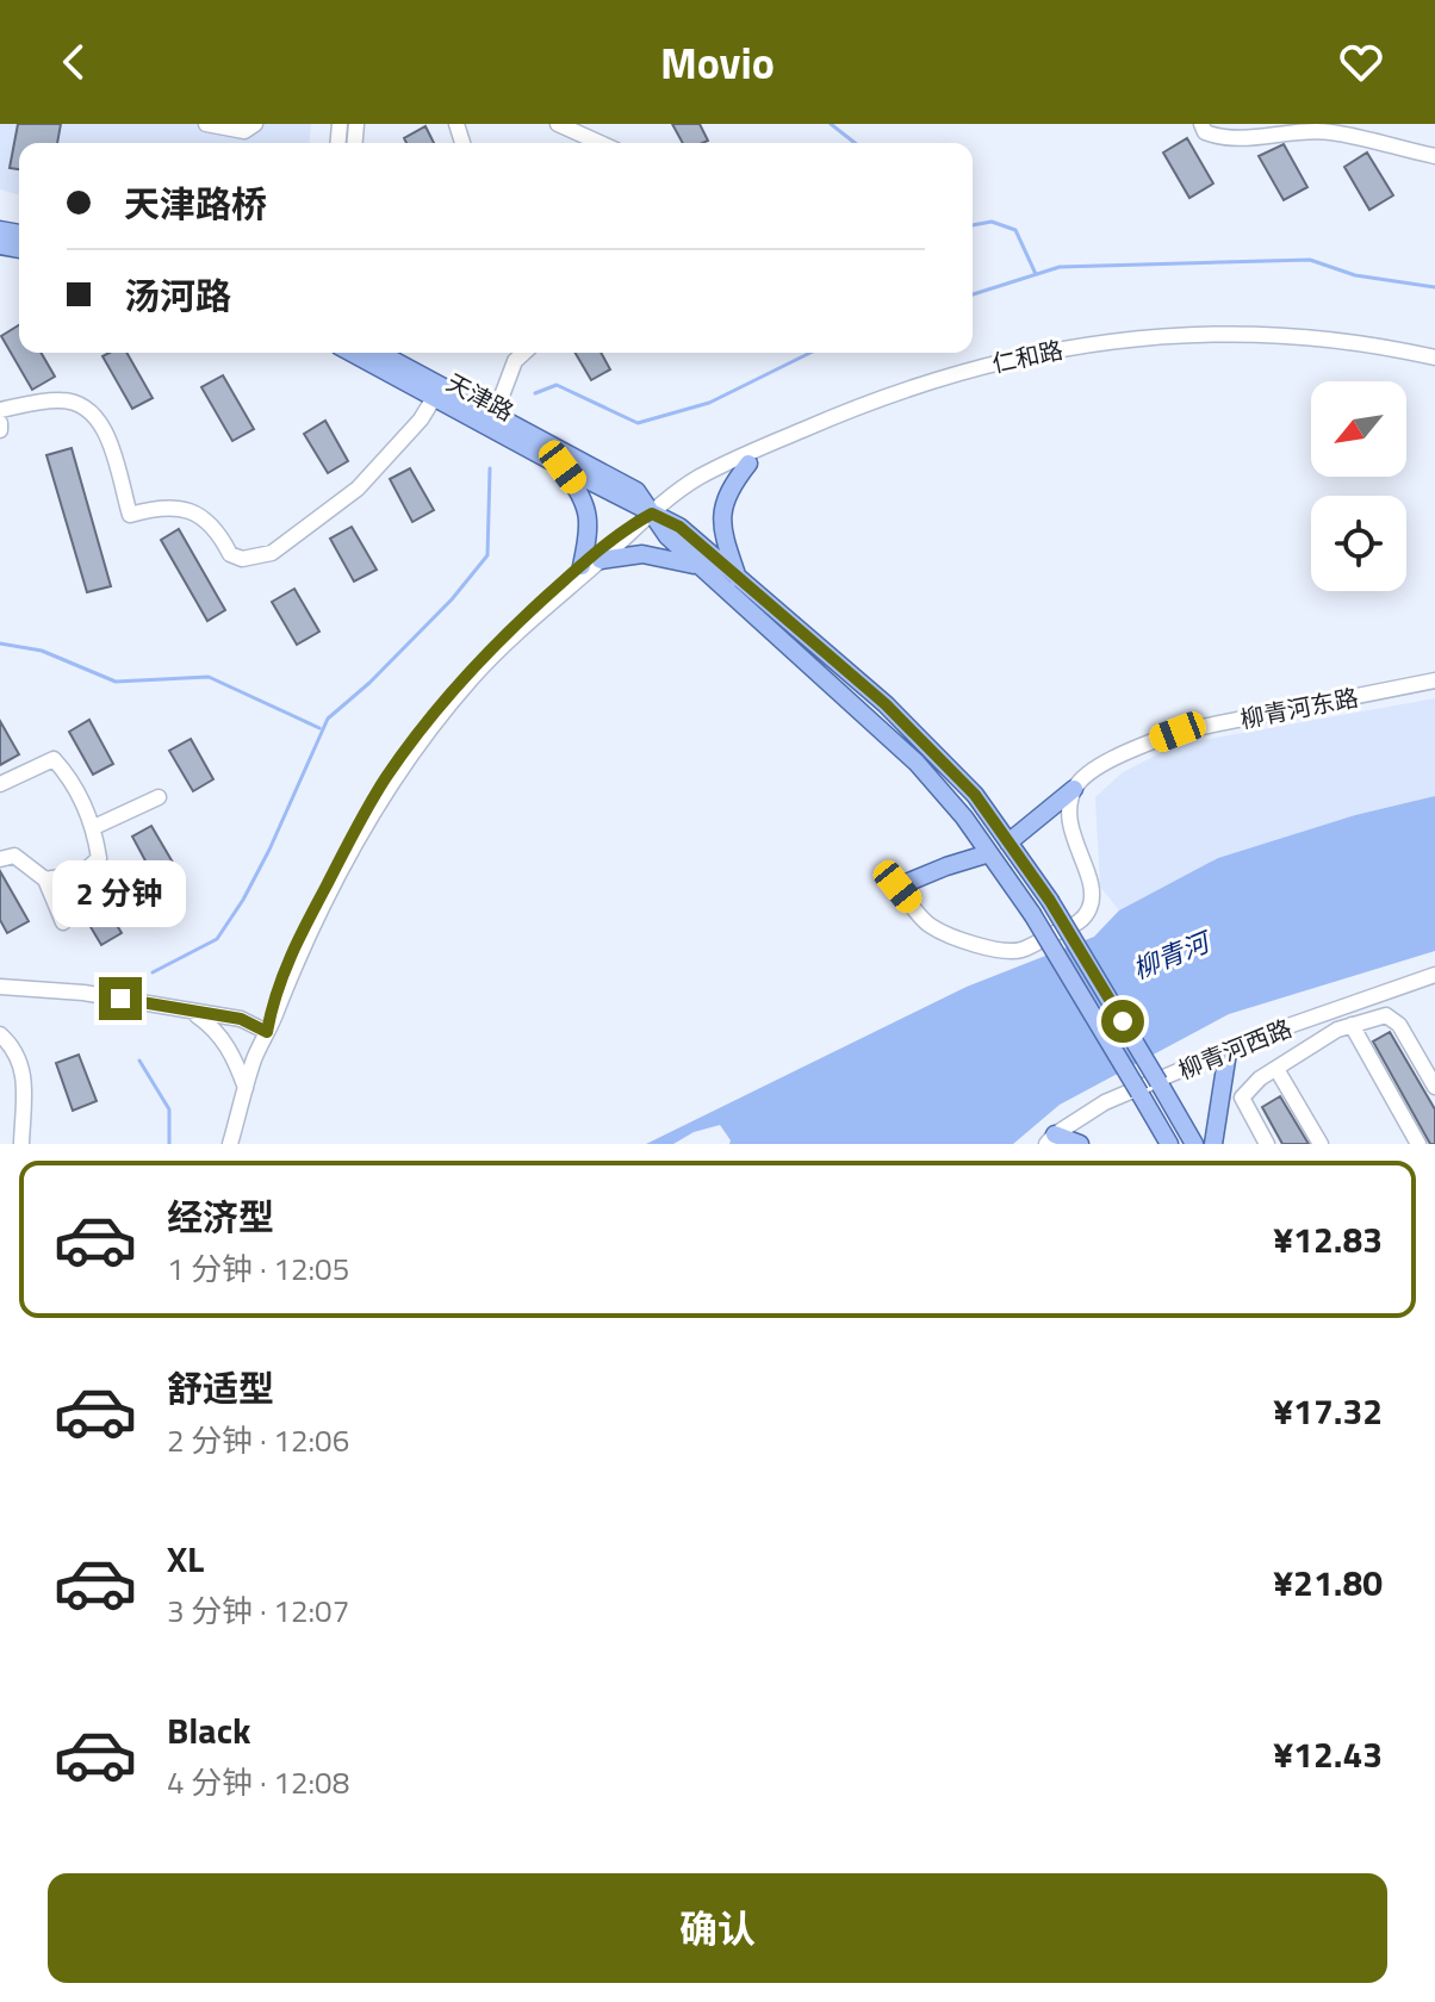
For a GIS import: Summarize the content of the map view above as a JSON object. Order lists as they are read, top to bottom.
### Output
{
  "streets": {
    "main road": ["天津路"],
    "street": ["仁和路", "柳青河东路", "柳青河西路"]
  },
  "crossings": [
    ["仁和路", "天津路"]
  ],
  "water": ["柳青河"],
  "north": "bottom left",
  "page": {
    "header": "Movio",
    "banner": ["天津路桥", "汤河路"],
    "bubble": "2 分钟",
    "list": [
      {
        "name": "经济型",
        "note": "1 分钟 · 12:05",
        "value": "¥12.83"
      },
      {
        "name": "舒适型",
        "note": "2 分钟 · 12:06",
        "value": "¥17.32"
      },
      {
        "name": "XL",
        "note": "3 分钟 · 12:07",
        "value": "¥21.80"
      },
      {
        "name": "Black",
        "note": "4 分钟 · 12:08",
        "value": "¥12.43"
      }
    ],
    "buttons": "确认"
  }
}
